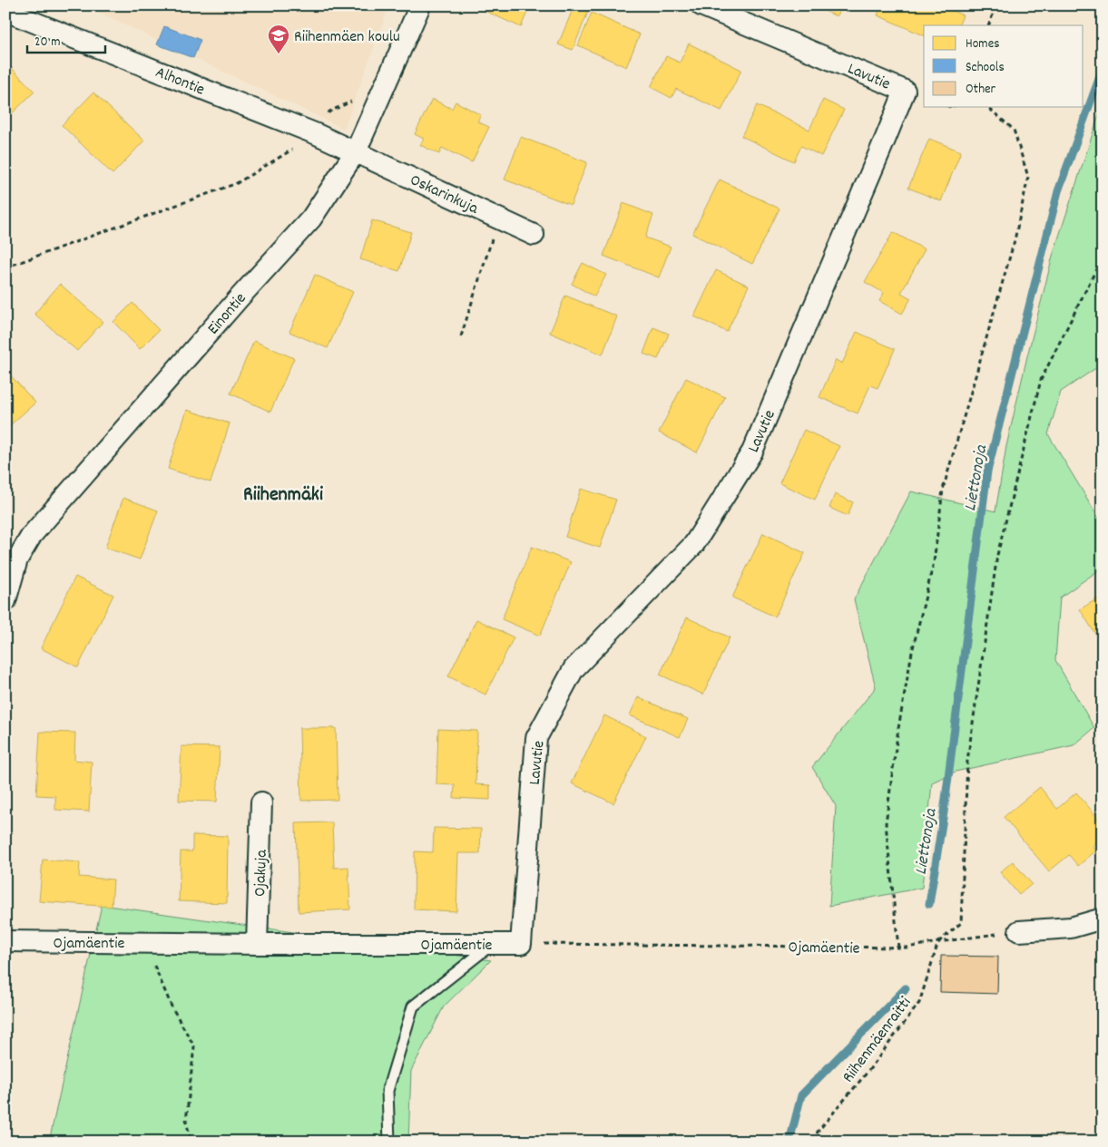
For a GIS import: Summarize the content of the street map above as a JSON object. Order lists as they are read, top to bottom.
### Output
{
  "streets": {
    "street": [
      "Lavutie",
      "Alhontie",
      "Oskarinkuja",
      "Einontie",
      "Ojakuja",
      "Ojamäentie"
    ],
    "path": ["Riihenmäenraitti"]
  },
  "crossings": [
    ["Lavutie", "Ojamäentie"],
    ["Alhontie", "Oskarinkuja"],
    ["Alhontie", "Einontie"],
    ["Oskarinkuja", "Einontie"],
    ["Ojakuja", "Ojamäentie"],
    ["Ojamäentie", "Riihenmäenraitti"]
  ],
  "districts": ["Riihenmäki"],
  "water": ["Liettonoja"],
  "places": {
    "school or university": ["Riihenmäen koulu"]
  },
  "legend": ["Homes", "Schools", "Other"],
  "scale_bar": "20 m"
}
